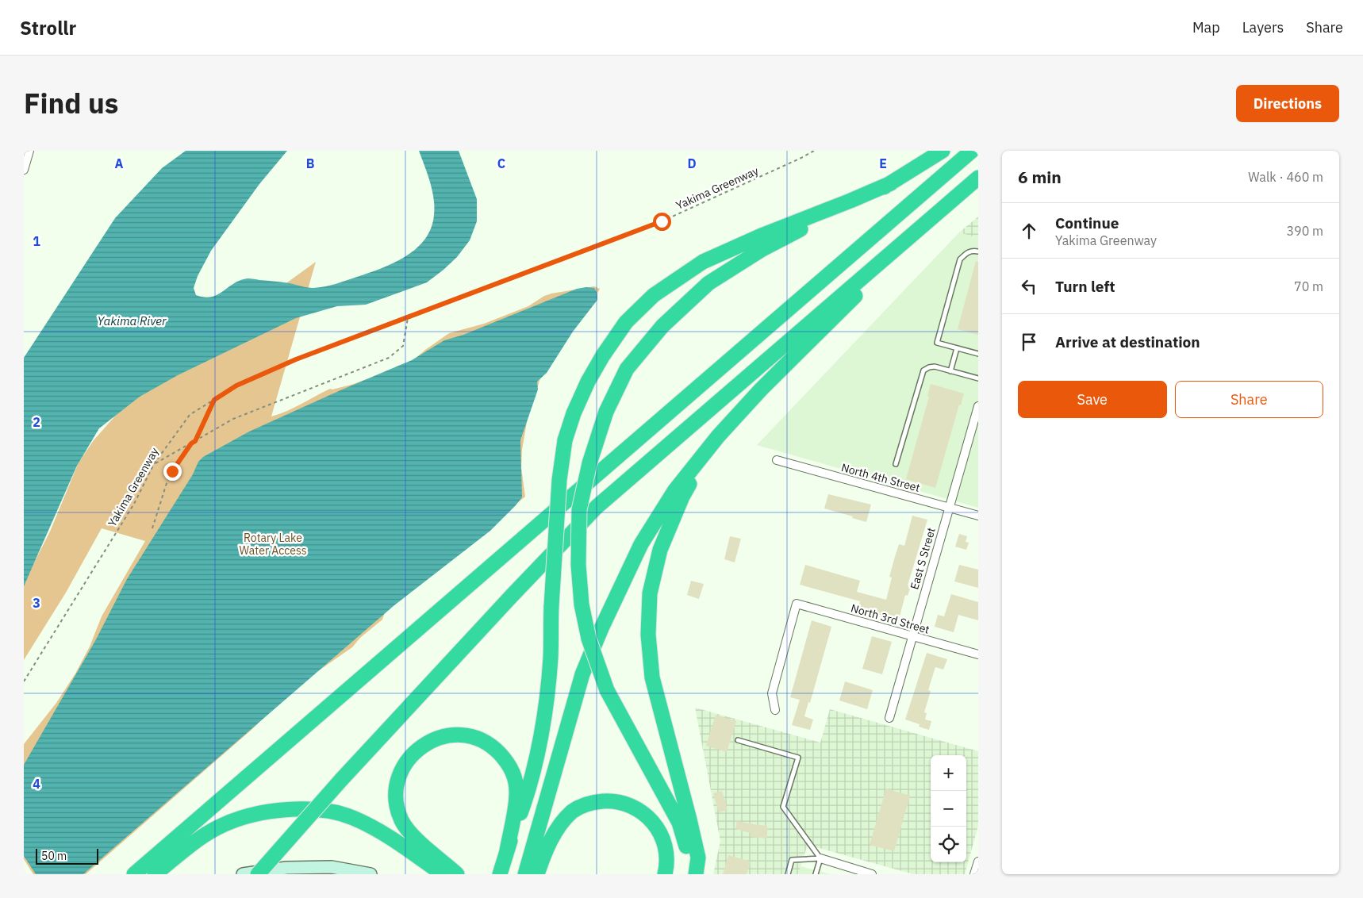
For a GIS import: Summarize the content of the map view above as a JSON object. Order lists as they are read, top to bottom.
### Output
{
  "streets": {
    "street": ["North 4th Street", "East S Street", "North 3rd Street"],
    "path": ["Yakima Greenway"]
  },
  "crossings": [
    ["North 4th Street", "East S Street"],
    ["East S Street", "North 3rd Street"]
  ],
  "water": ["Yakima River"],
  "parks": ["Rotary Lake Water Access"],
  "scale_bar": "50 m",
  "page": {
    "header": "Strollr",
    "nav": ["Map", "Layers", "Share"],
    "title": "Find us",
    "buttons": [
      "Directions",
      ["Save", "Share"]
    ],
    "heading": ["6 min", "Walk · 460 m"],
    "list": [
      ["Continue", "Yakima Greenway", "390 m"],
      ["Turn left", "70 m"],
      "Arrive at destination"
    ],
    "map_buttons": ["+", "−"],
    "scale": "50 m"
  },
  "grid": {
    "columns": [
      "A",
      "B",
      "C",
      "D",
      "E"
    ],
    "rows": [
      "1",
      "2",
      "3",
      "4"
    ]
  }
}
